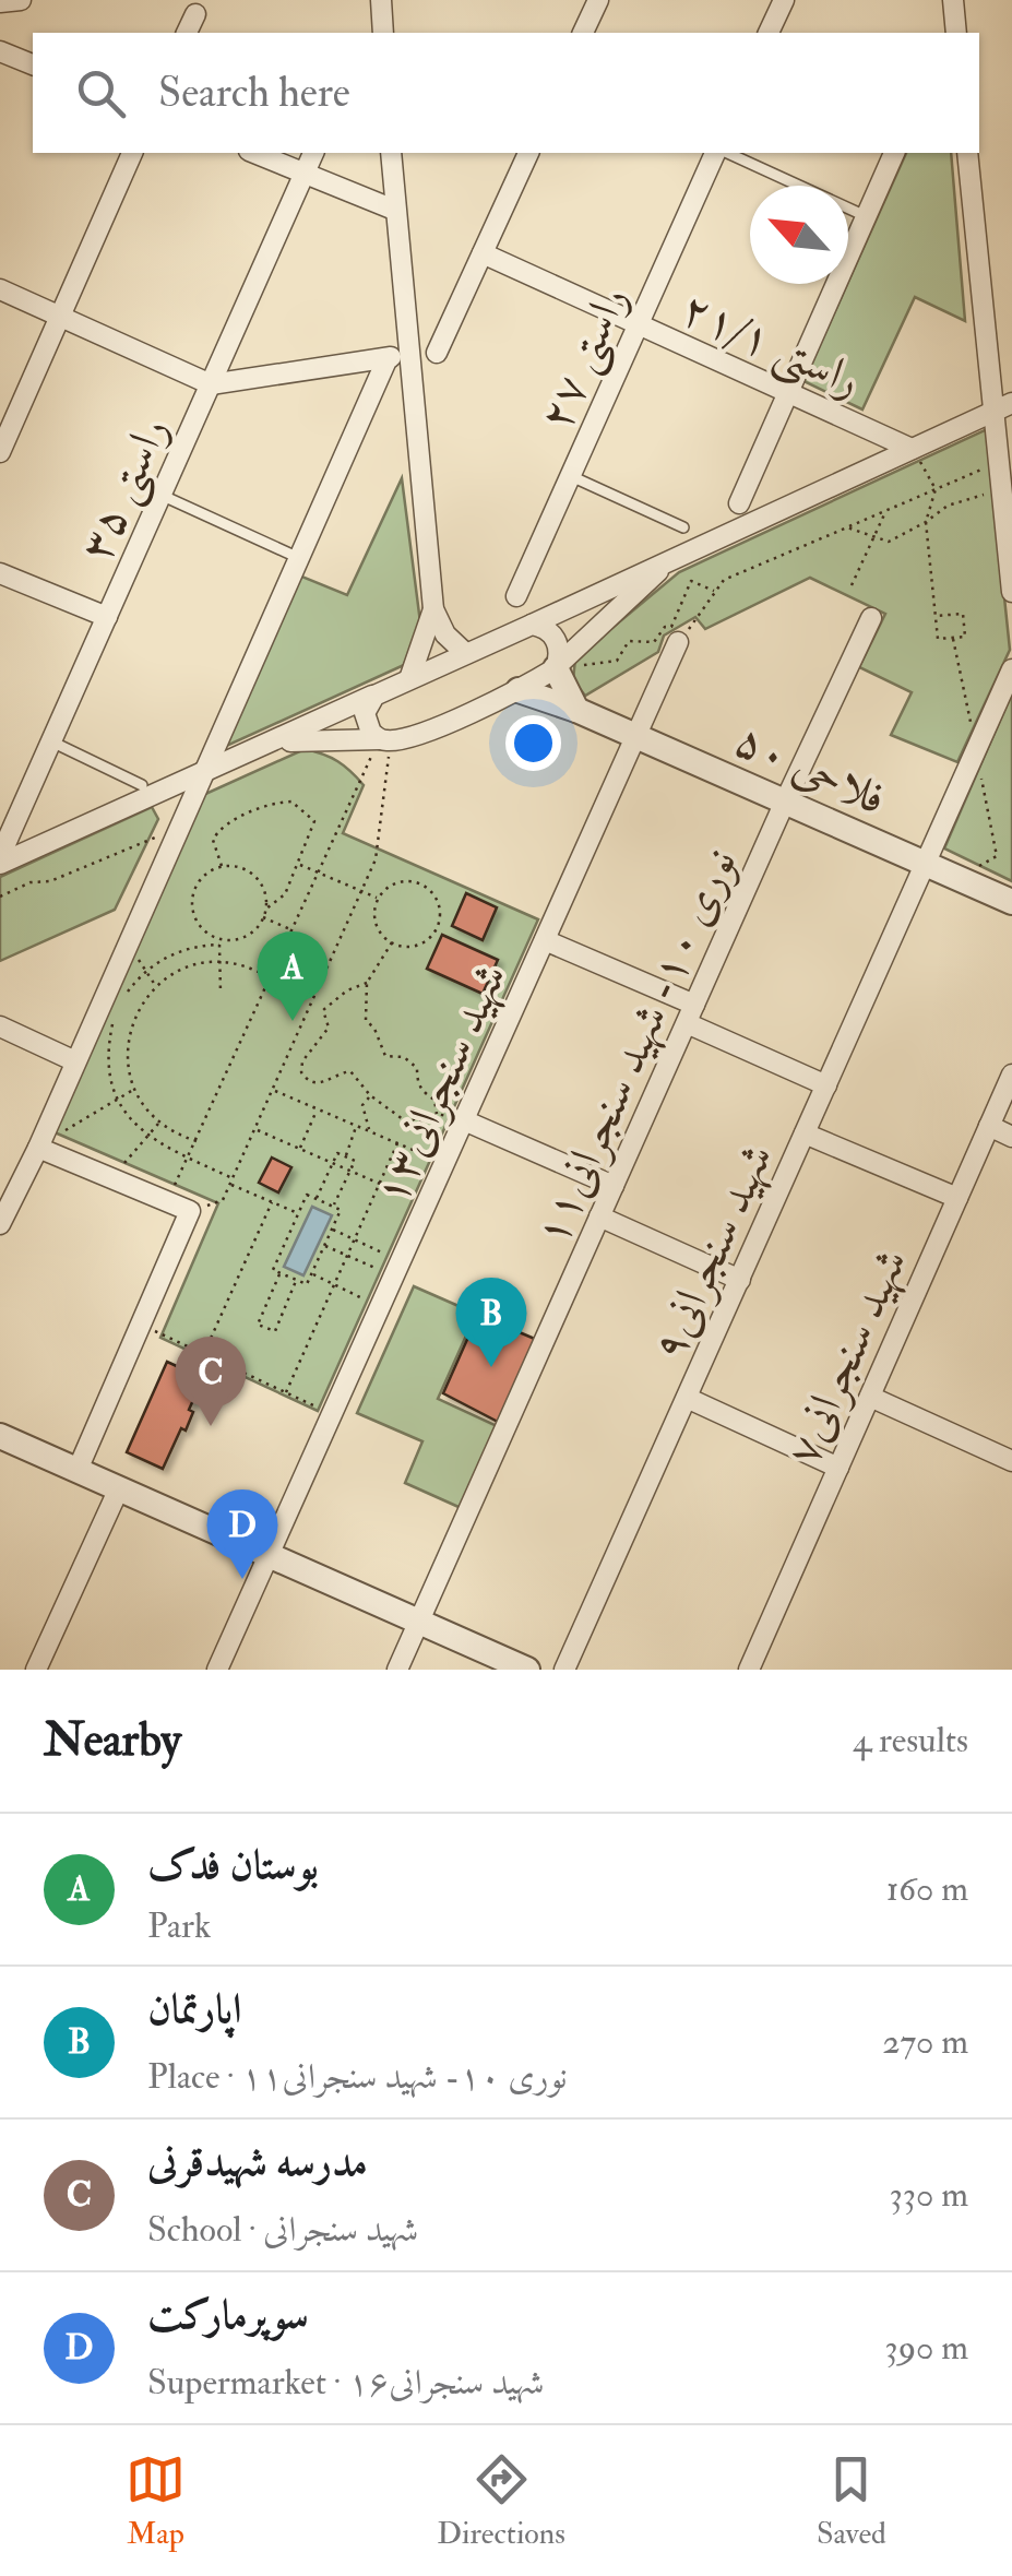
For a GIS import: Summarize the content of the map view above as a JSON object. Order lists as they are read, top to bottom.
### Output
{
  "streets": {
    "street": [
      "راستی ۲۱/۱",
      "راستی ۲۷",
      "راستی ۳۵",
      "فلاحی ۵۰",
      "نوری ۱۰- شهید سنجرانی۱۱",
      "شهید سنجرانی۱۳",
      "شهید سنجرانی۹",
      "شهید سنجرانی۷"
    ]
  },
  "crossings": [
    ["راستی ۲۱/۱", "راستی ۲۷"],
    ["فلاحی ۵۰", "نوری ۱۰- شهید سنجرانی۱۱"],
    ["فلاحی ۵۰", "شهید سنجرانی۱۳"],
    ["فلاحی ۵۰", "شهید سنجرانی۹"]
  ],
  "north": "top left",
  "page": {
    "search": "Search here",
    "pins": [
      "A",
      "B",
      "C",
      "D"
    ],
    "heading": ["Nearby", "4 results"],
    "list": [
      {
        "mark": "A",
        "name": "بوستان فدک",
        "note": "Park",
        "value": "160 m"
      },
      {
        "mark": "B",
        "name": "اپارتمان",
        "note": "Place · نوری ۱۰- شهید سنجرانی۱۱",
        "value": "270 m"
      },
      {
        "mark": "C",
        "name": "مدرسه شهیدقرنی",
        "note": "School · شهید سنجرانی",
        "value": "330 m"
      },
      {
        "mark": "D",
        "name": "سوپرمارکت",
        "note": "Supermarket · شهید سنجرانی۱۶",
        "value": "390 m"
      }
    ],
    "nav": ["Map", "Directions", "Saved"]
  }
}
